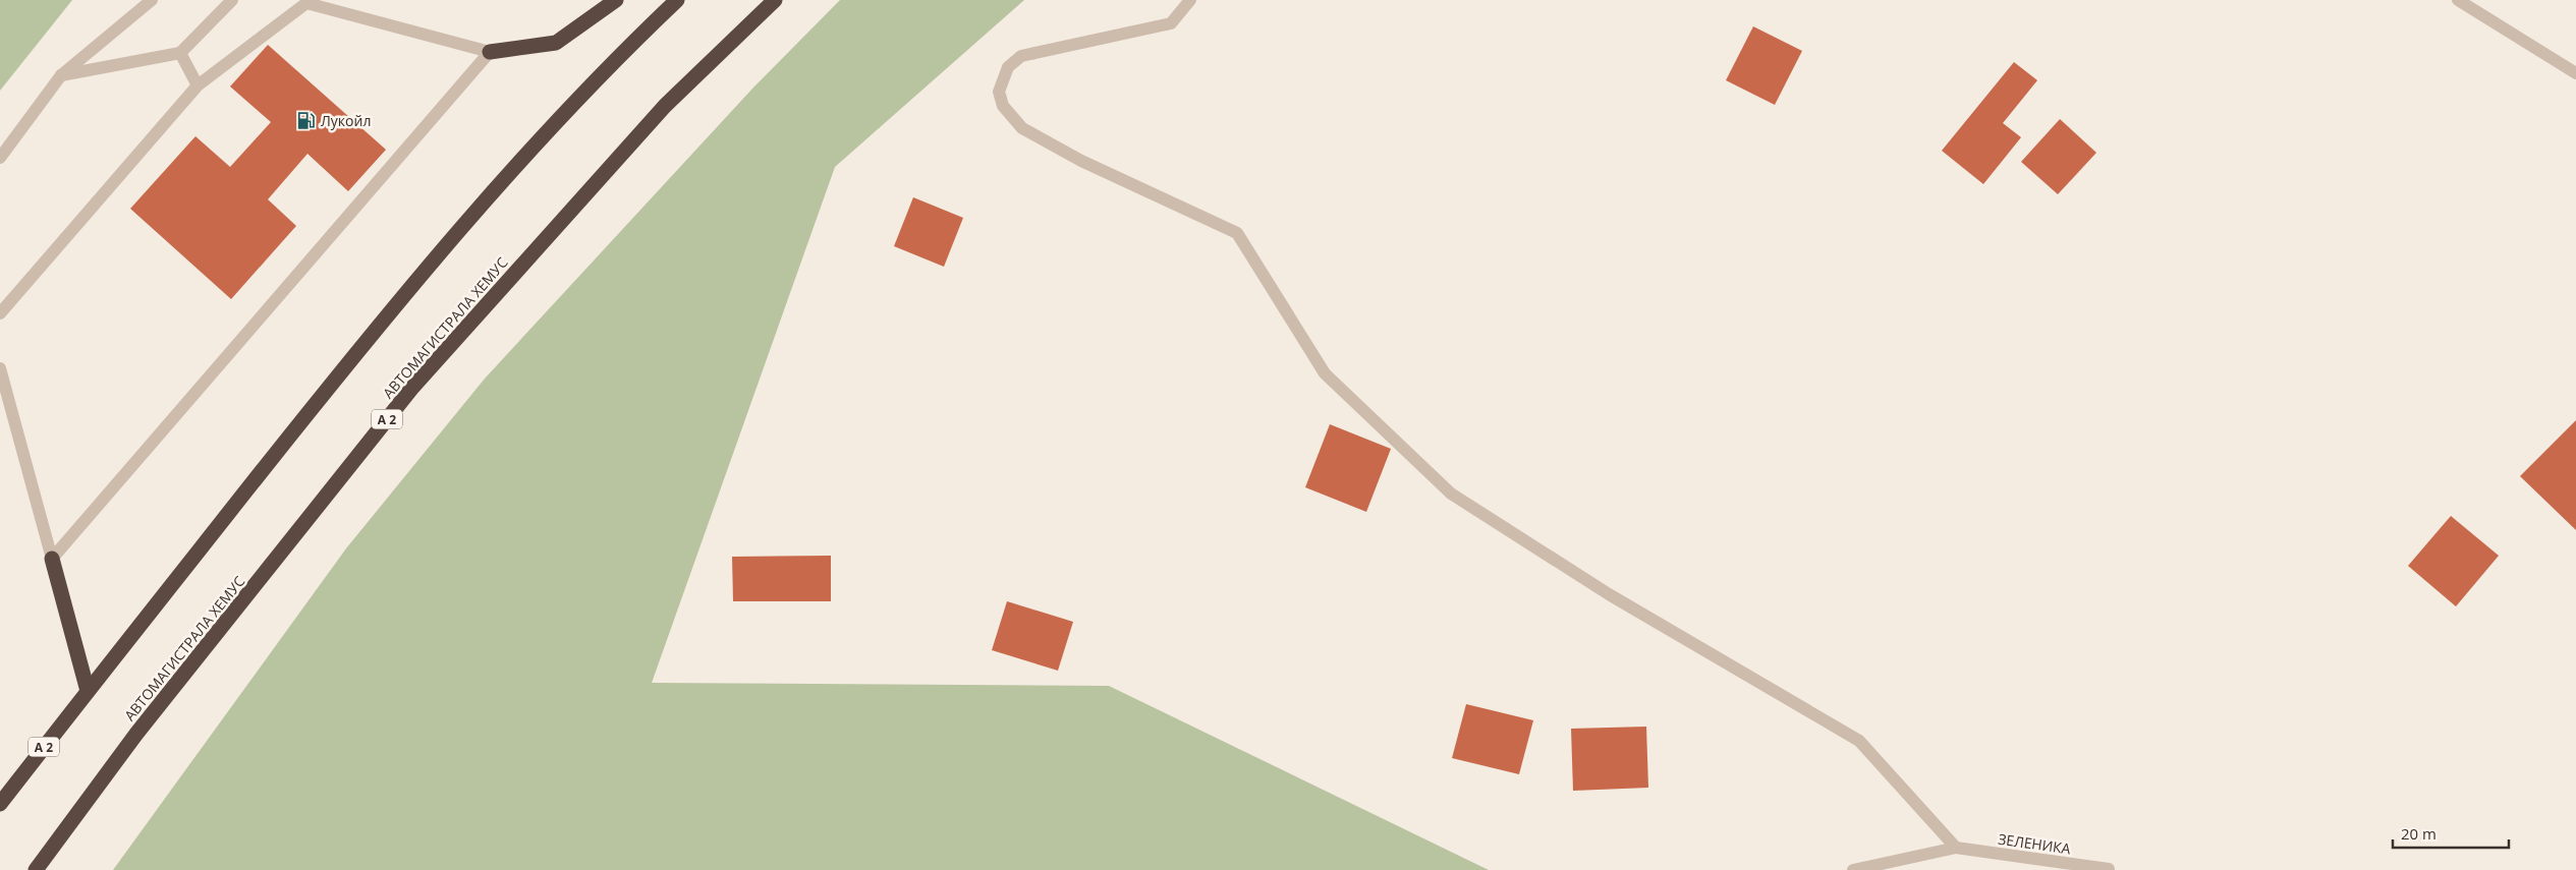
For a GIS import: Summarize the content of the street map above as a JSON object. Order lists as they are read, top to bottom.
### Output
{
  "streets": {
    "highway": ["АВТОМАГИСТРАЛА ХЕМУС", "A 2"],
    "street": ["ЗЕЛЕНИКА"]
  },
  "places": {
    "fuel station": ["Лукойл"]
  },
  "scale_bar": "20 m"
}
